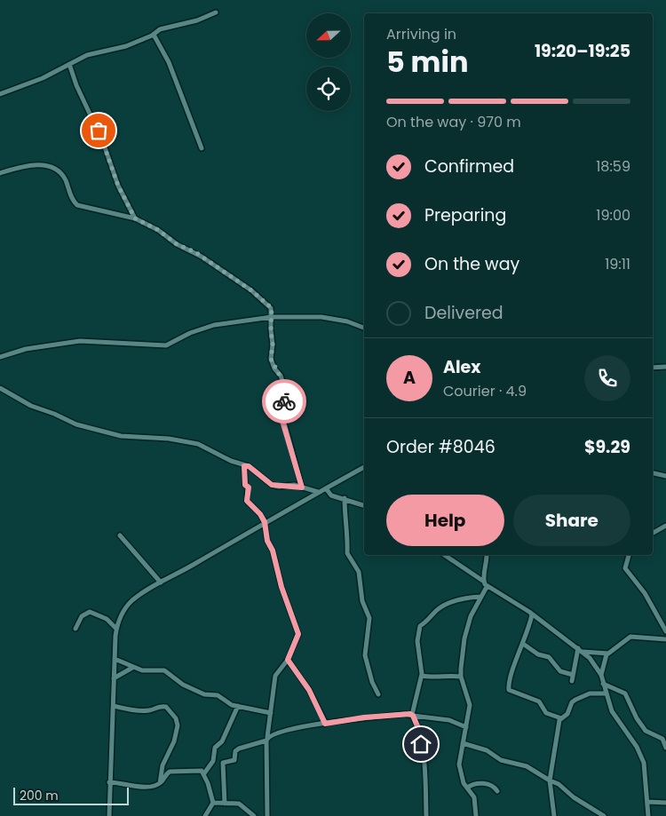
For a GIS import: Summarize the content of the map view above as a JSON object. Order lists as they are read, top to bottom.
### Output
{
  "scale_bar": "200 m",
  "north": "left",
  "page": {
    "heading": ["5 min", "Arriving in", "19:20–19:25"],
    "panel": [
      "Alex",
      "Courier · 4.9",
      "Order #8046",
      "$9.29"
    ],
    "bar": "On the way · 970 m",
    "list": [
      ["Confirmed", "18:59"],
      ["Preparing", "19:00"],
      ["On the way", "19:11"],
      "Delivered"
    ],
    "round": "A",
    "buttons": ["Help", "Share"],
    "scale": "200 m"
  }
}
